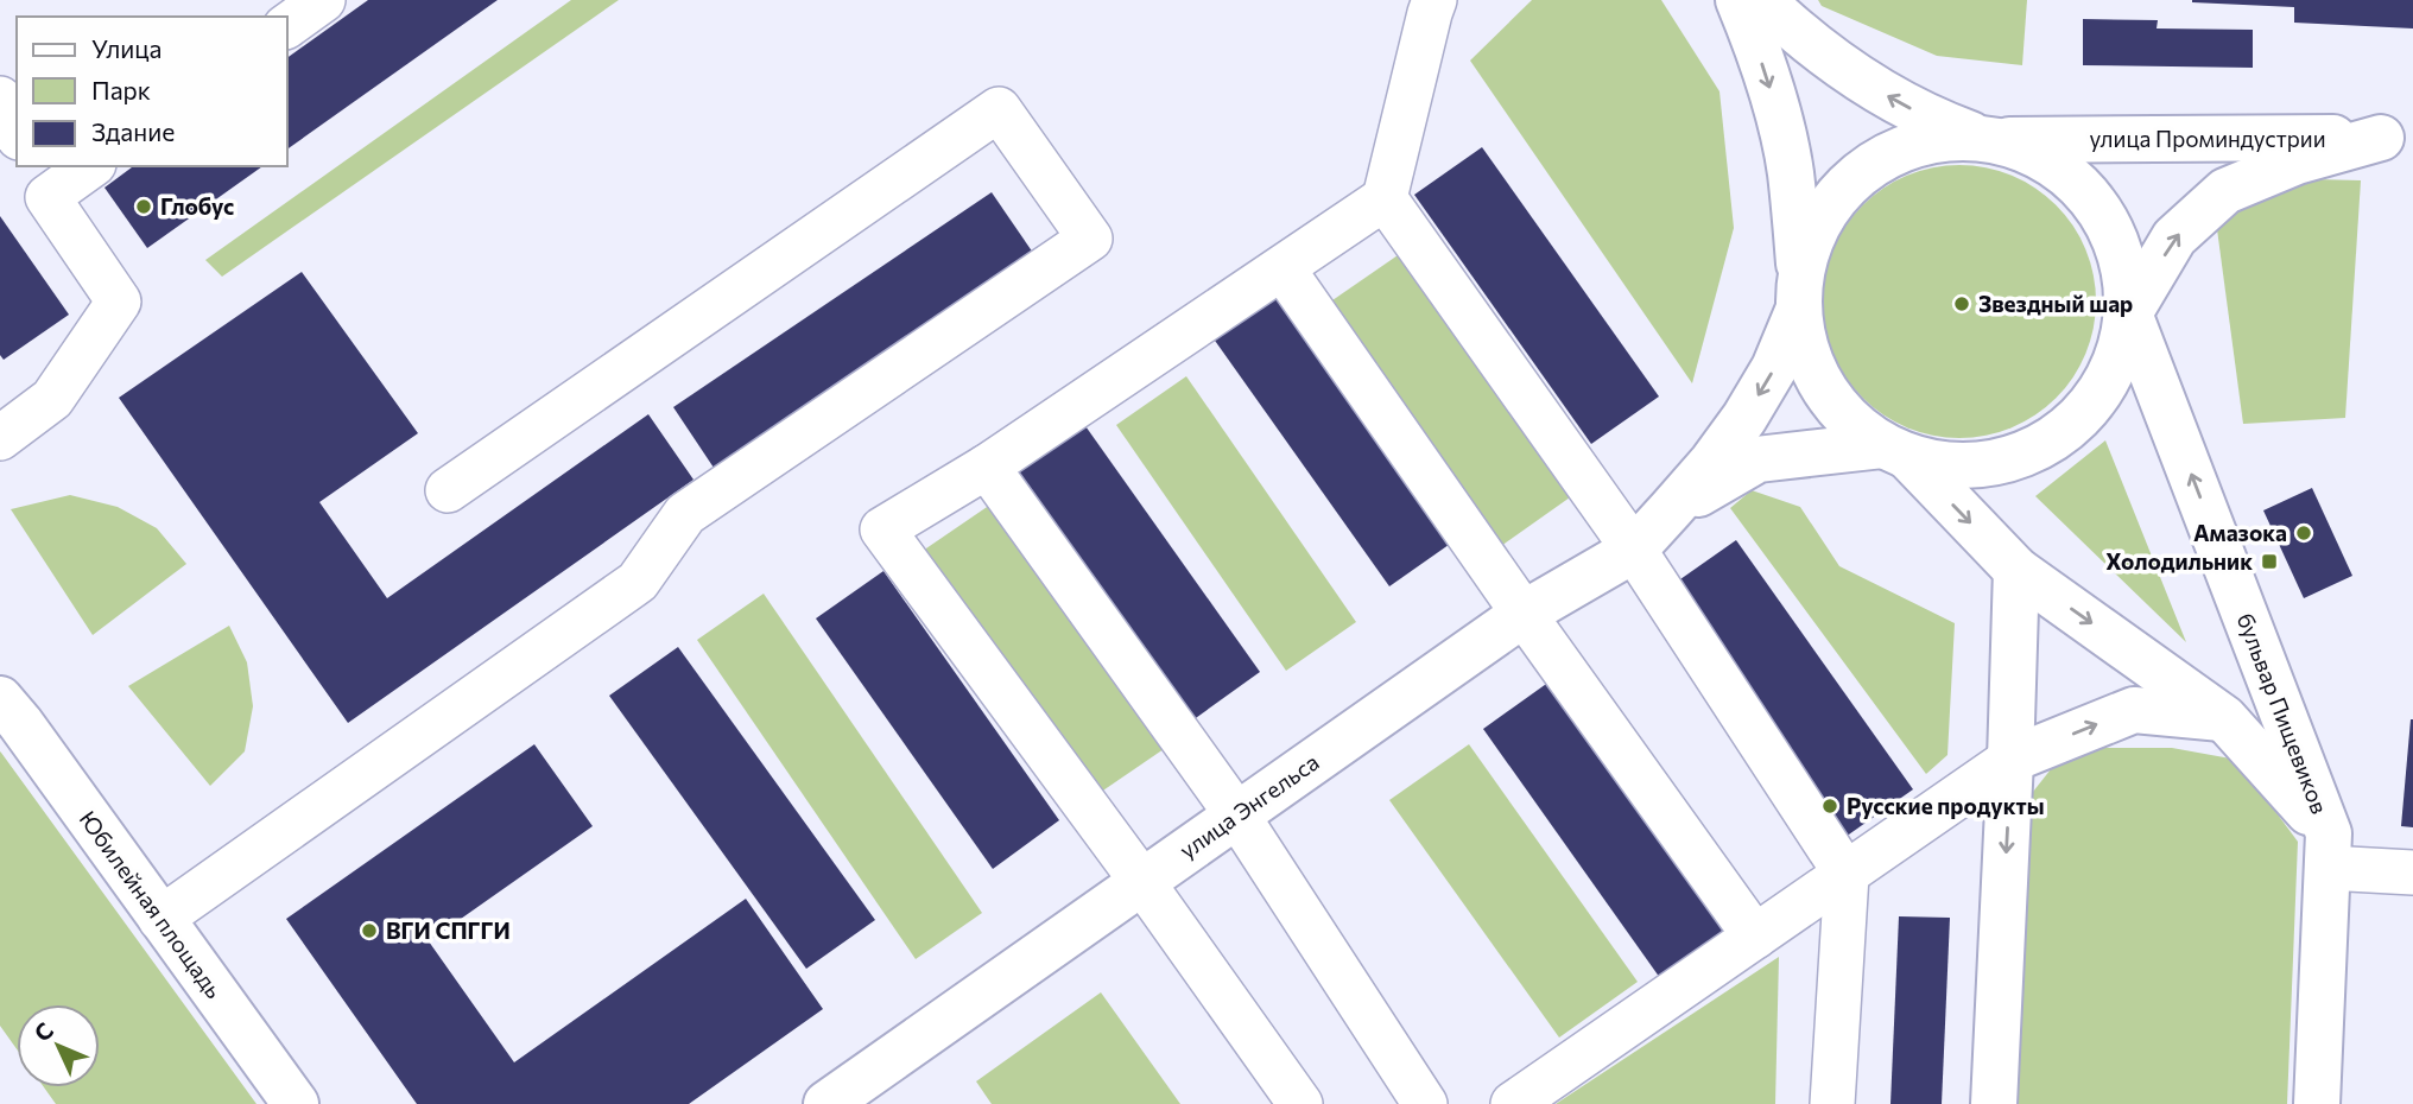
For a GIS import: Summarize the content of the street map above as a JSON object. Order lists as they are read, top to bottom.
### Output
{
  "streets": {
    "main road": [
      "улица Проминдустрии",
      "бульвар Пищевиков",
      "улица Энгельса",
      "Юбилейная площадь"
    ]
  },
  "crossings": [
    ["улица Проминдустрии", "бульвар Пищевиков"],
    ["бульвар Пищевиков", "улица Энгельса"]
  ],
  "places": {
    "other": [
      "Глобус",
      "Звездный шар",
      "Амазока",
      "Русские продукты",
      "ВГИ СПГГИ"
    ],
    "transit": ["Холодильник"]
  },
  "legend": ["Улица", "Парк", "Здание"],
  "north": "top left"
}
